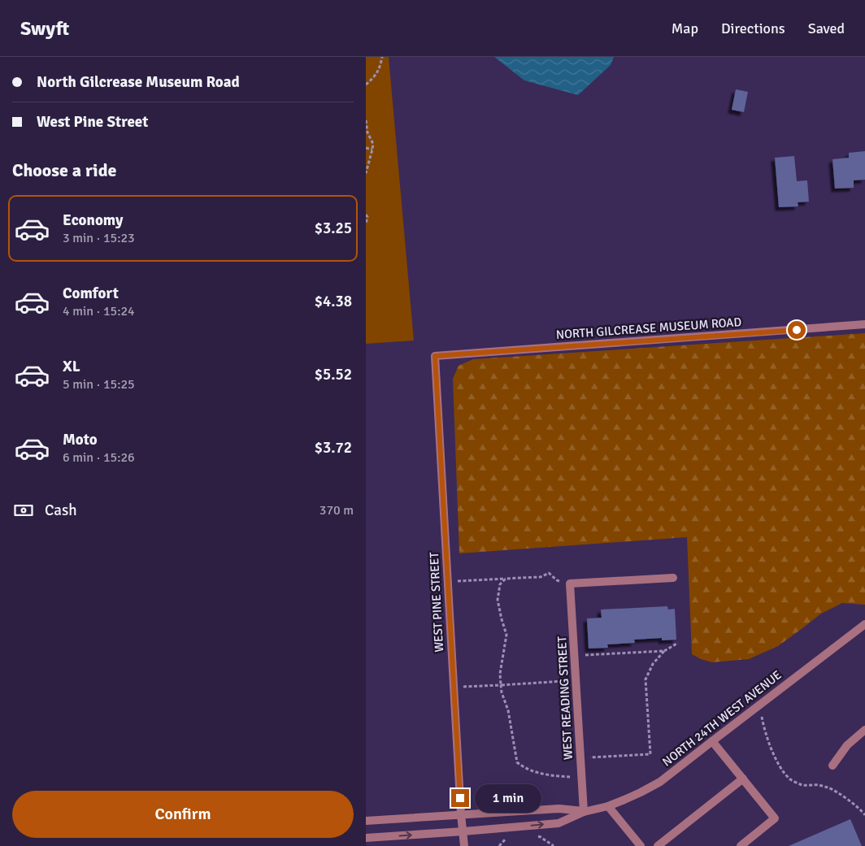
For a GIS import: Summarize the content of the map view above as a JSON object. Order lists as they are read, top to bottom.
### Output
{
  "streets": {
    "street": [
      "NORTH GILCREASE MUSEUM ROAD",
      "WEST PINE STREET",
      "WEST READING STREET",
      "NORTH 24TH WEST AVENUE"
    ]
  },
  "crossings": [
    ["NORTH GILCREASE MUSEUM ROAD", "WEST PINE STREET"],
    ["WEST PINE STREET", "NORTH 24TH WEST AVENUE"],
    ["WEST READING STREET", "NORTH 24TH WEST AVENUE"]
  ],
  "page": {
    "header": "Swyft",
    "nav": ["Map", "Directions", "Saved"],
    "banner": ["North Gilcrease Museum Road", "West Pine Street"],
    "heading": "Choose a ride",
    "list": [
      {
        "name": "Economy",
        "note": "3 min · 15:23",
        "value": "$3.25"
      },
      {
        "name": "Comfort",
        "note": "4 min · 15:24",
        "value": "$4.38"
      },
      {
        "name": "XL",
        "note": "5 min · 15:25",
        "value": "$5.52"
      },
      {
        "name": "Moto",
        "note": "6 min · 15:26",
        "value": "$3.72"
      }
    ],
    "pay": ["Cash", "370 m"],
    "buttons": "Confirm",
    "bubble": "1 min"
  }
}
